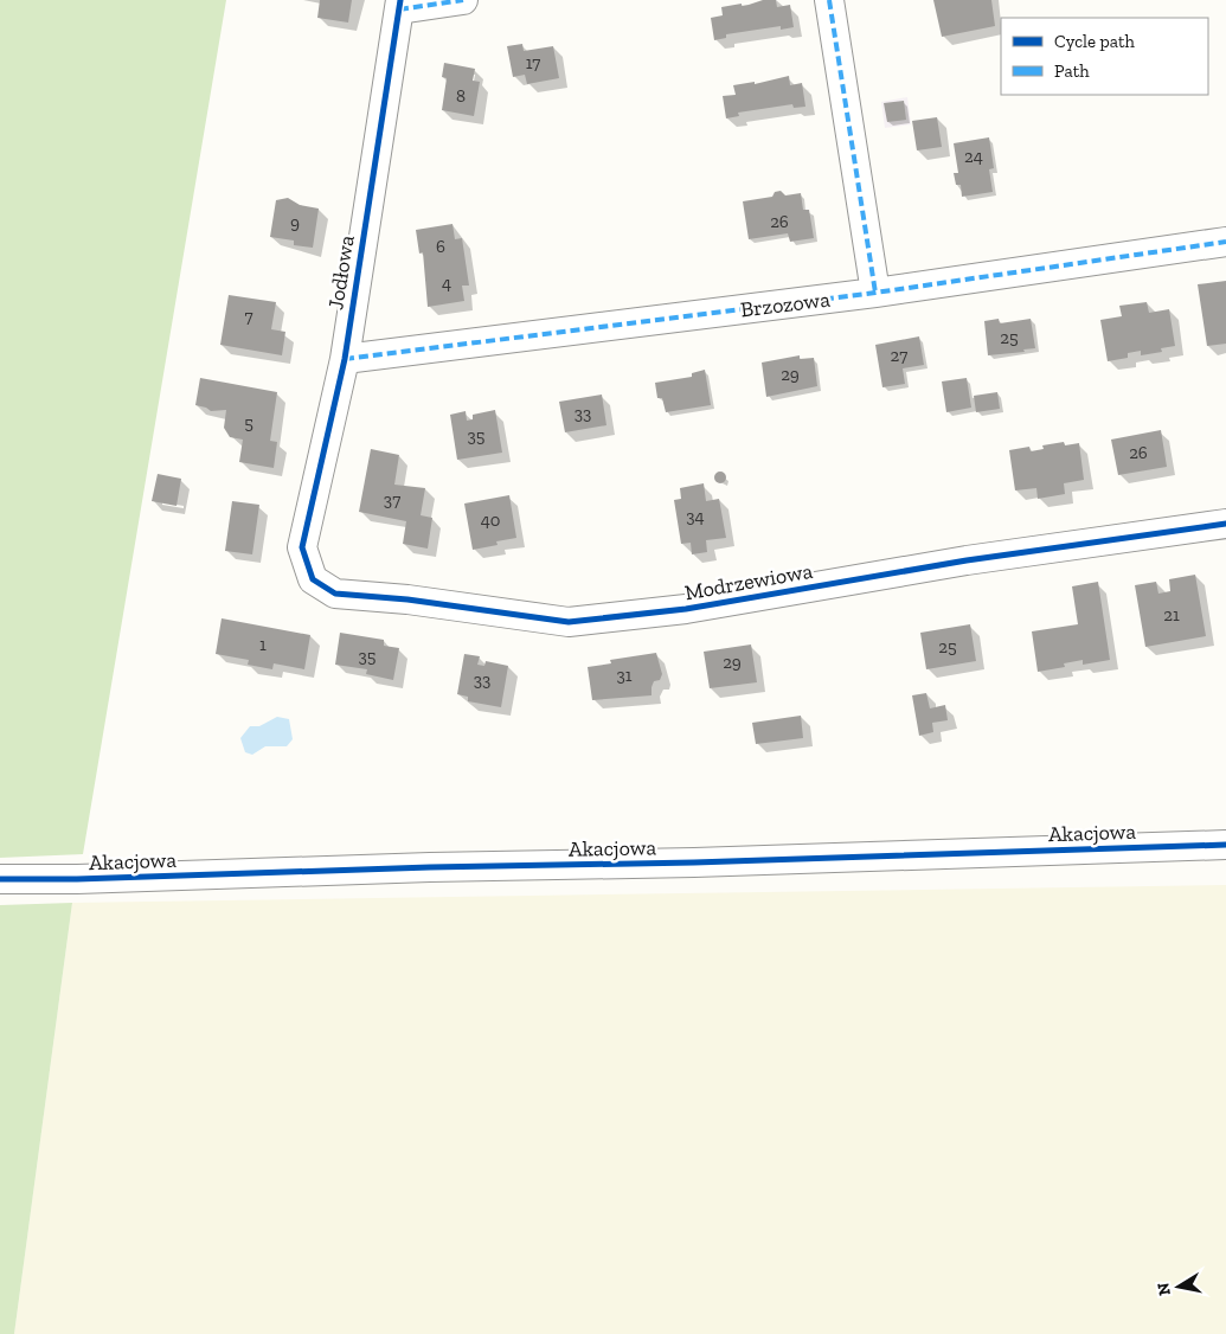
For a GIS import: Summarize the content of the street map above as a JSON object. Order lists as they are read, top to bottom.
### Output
{
  "streets": {
    "street": [
      "Jodłowa",
      "Brzozowa",
      "Modrzewiowa",
      "Akacjowa"
    ]
  },
  "crossings": [
    ["Jodłowa", "Brzozowa"],
    ["Jodłowa", "Modrzewiowa"]
  ],
  "house_numbers": [
    "17",
    "8",
    "24",
    "26",
    "9",
    "6",
    "4",
    "7",
    "25",
    "27",
    "29",
    "33",
    "5",
    "35",
    "26",
    "37",
    "34",
    "40",
    "21",
    "1",
    "25",
    "35",
    "29",
    "31",
    "33"
  ],
  "legend": ["Cycle path", "Path"],
  "north": "left"
}
